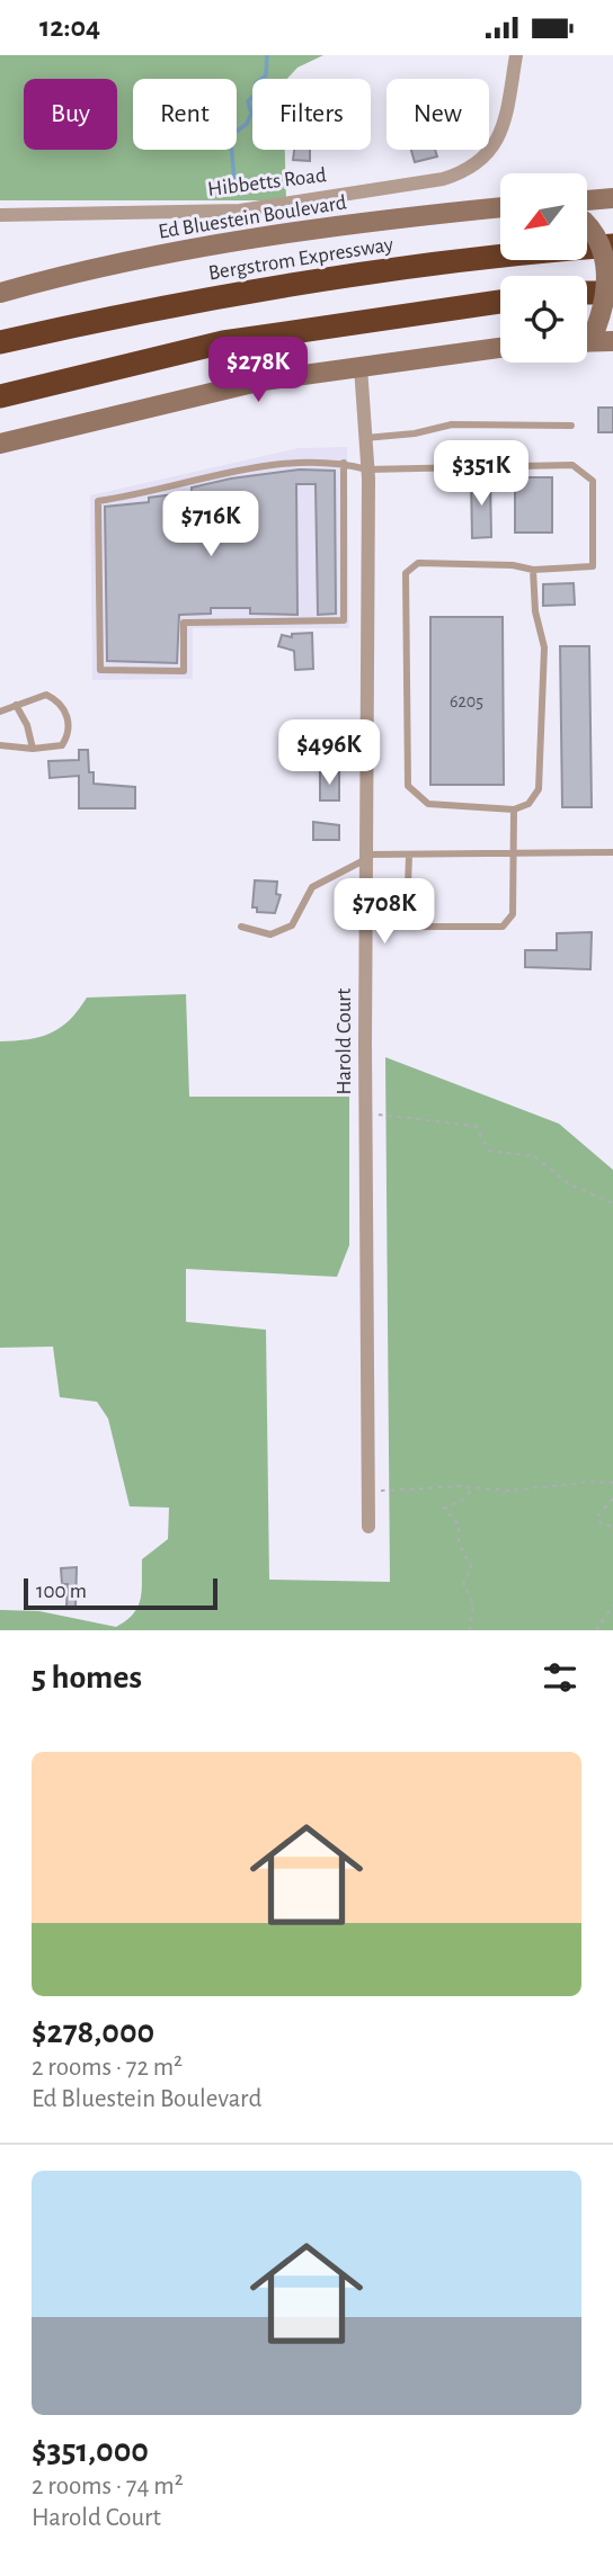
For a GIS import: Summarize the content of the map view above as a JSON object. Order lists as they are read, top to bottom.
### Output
{
  "streets": {
    "highway": ["Bergstrom Expressway"],
    "main road": ["Ed Bluestein Boulevard"],
    "street": ["Hibbetts Road", "Harold Court"]
  },
  "house_numbers": ["6205"],
  "scale_bar": "100 m",
  "north": "bottom left",
  "page": {
    "status": "12:04",
    "chip": [
      "Buy",
      "Rent",
      "Filters",
      "New"
    ],
    "price": [
      "$278K",
      "$351K",
      "$716K",
      "$496K",
      "$708K"
    ],
    "scale": "100 m",
    "heading": "5 homes",
    "list": [
      {
        "name": "$278,000",
        "note": "2 rooms · 72 m² · Ed Bluestein Boulevard"
      },
      {
        "name": "$351,000",
        "note": "2 rooms · 74 m² · Harold Court"
      }
    ]
  }
}
